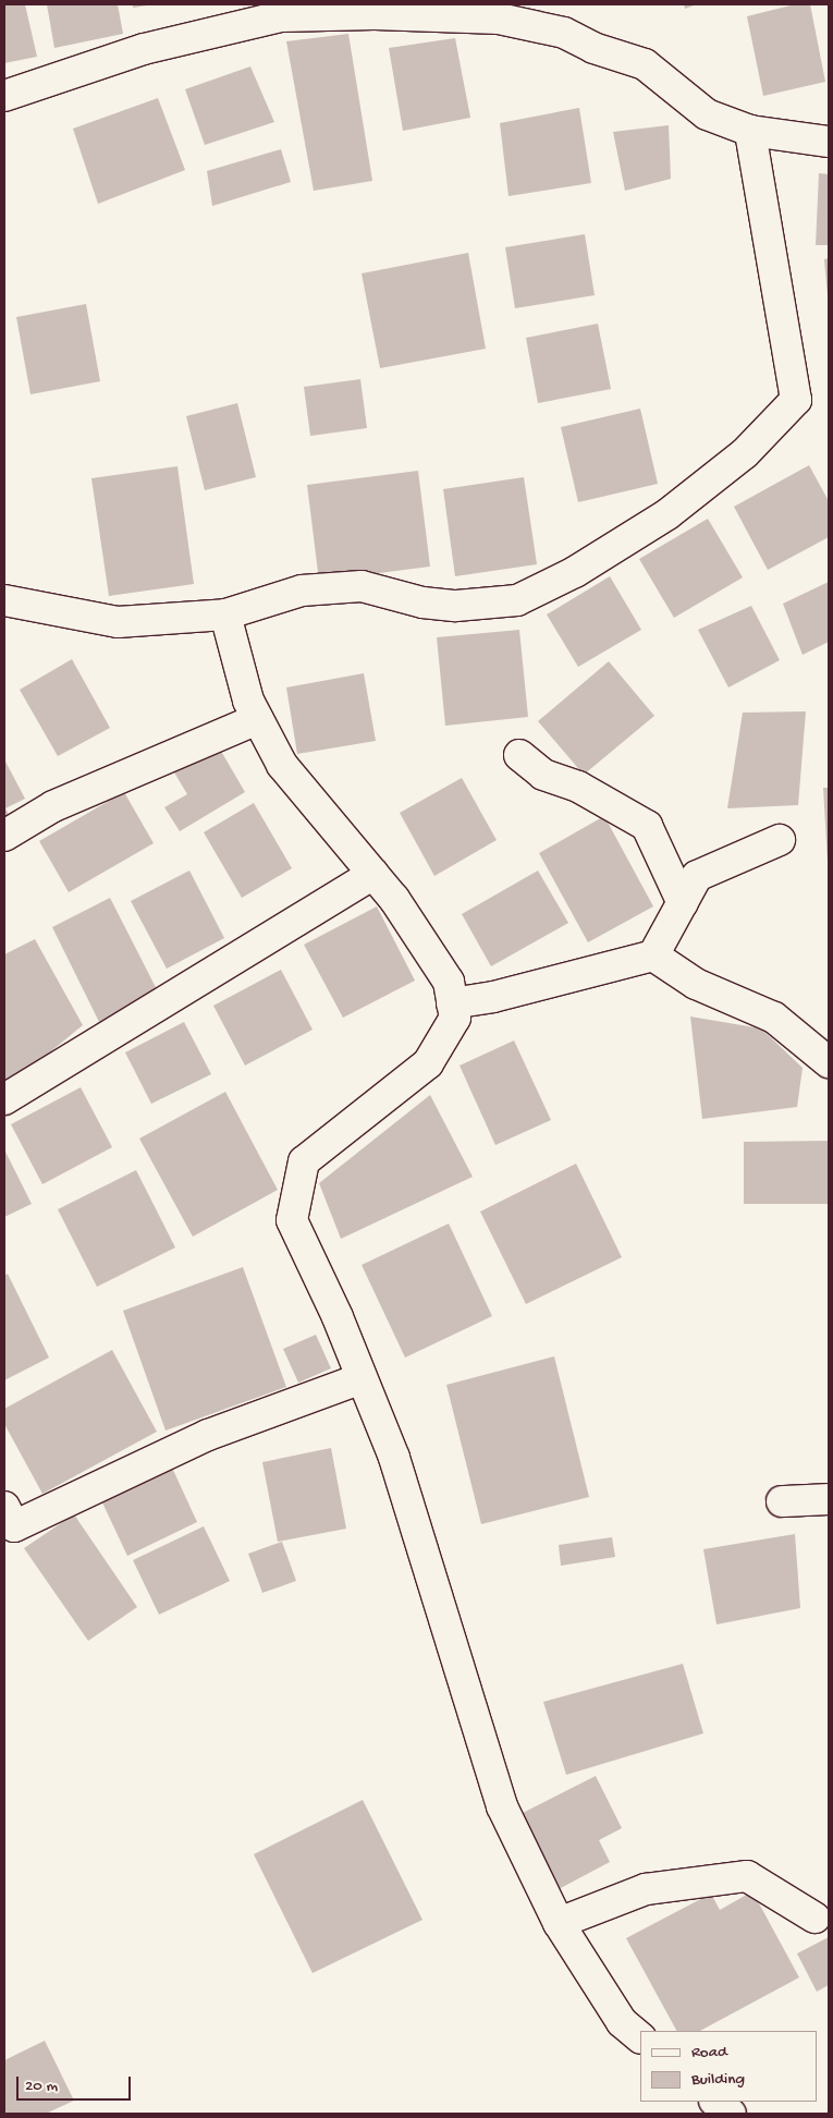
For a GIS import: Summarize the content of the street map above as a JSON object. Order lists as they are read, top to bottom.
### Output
{
  "legend": ["Road", "Building"],
  "scale_bar": "20 m"
}
